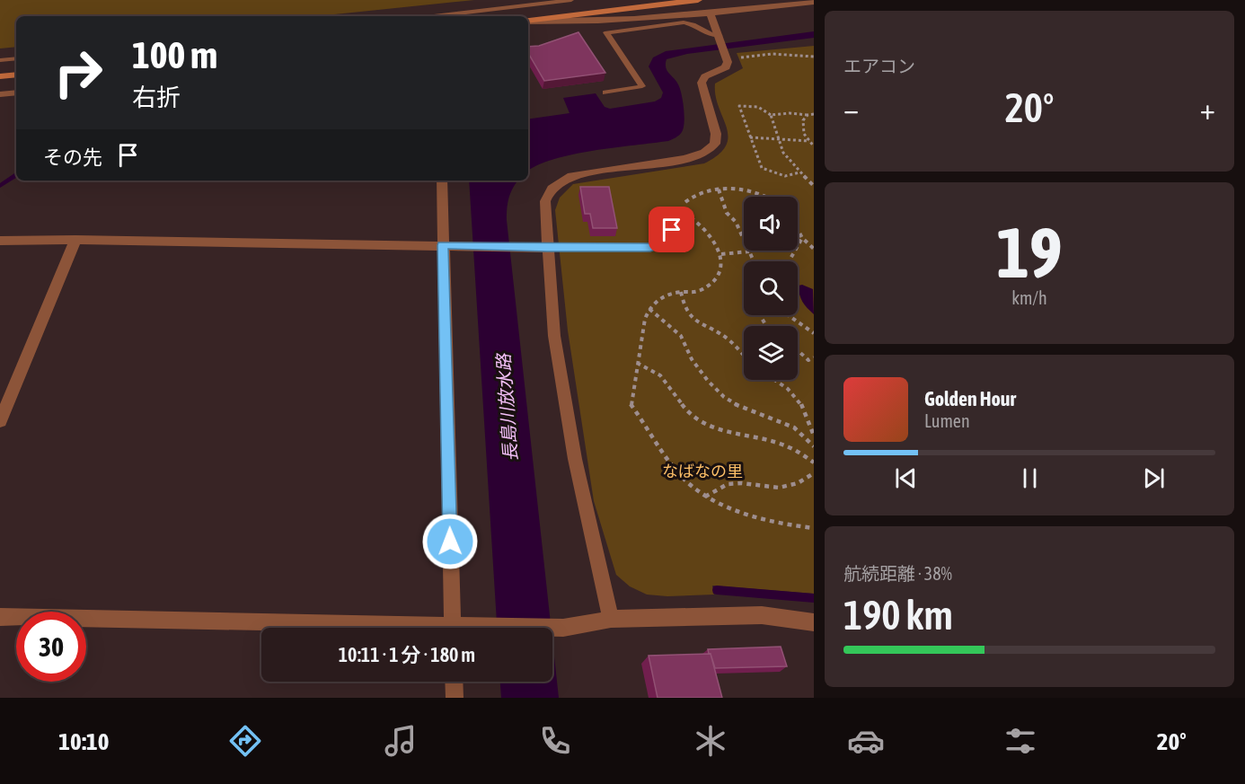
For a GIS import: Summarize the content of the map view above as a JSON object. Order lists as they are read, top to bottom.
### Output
{
  "water": ["長島川放水路"],
  "parks": ["なばなの里"],
  "page": {
    "tile": [
      "エアコン",
      ["19", "km/h"],
      ["航続距離 · 38%", "190 km"]
    ],
    "turn": ["100 m", "右折"],
    "heat": ["−", "20°", "+"],
    "then": "その先",
    "song": ["Golden Hour", "Lumen"],
    "limit": "30",
    "trip": "10:11 · 1 分 · 180 m",
    "tabs": ["10:10", "20°"]
  }
}
